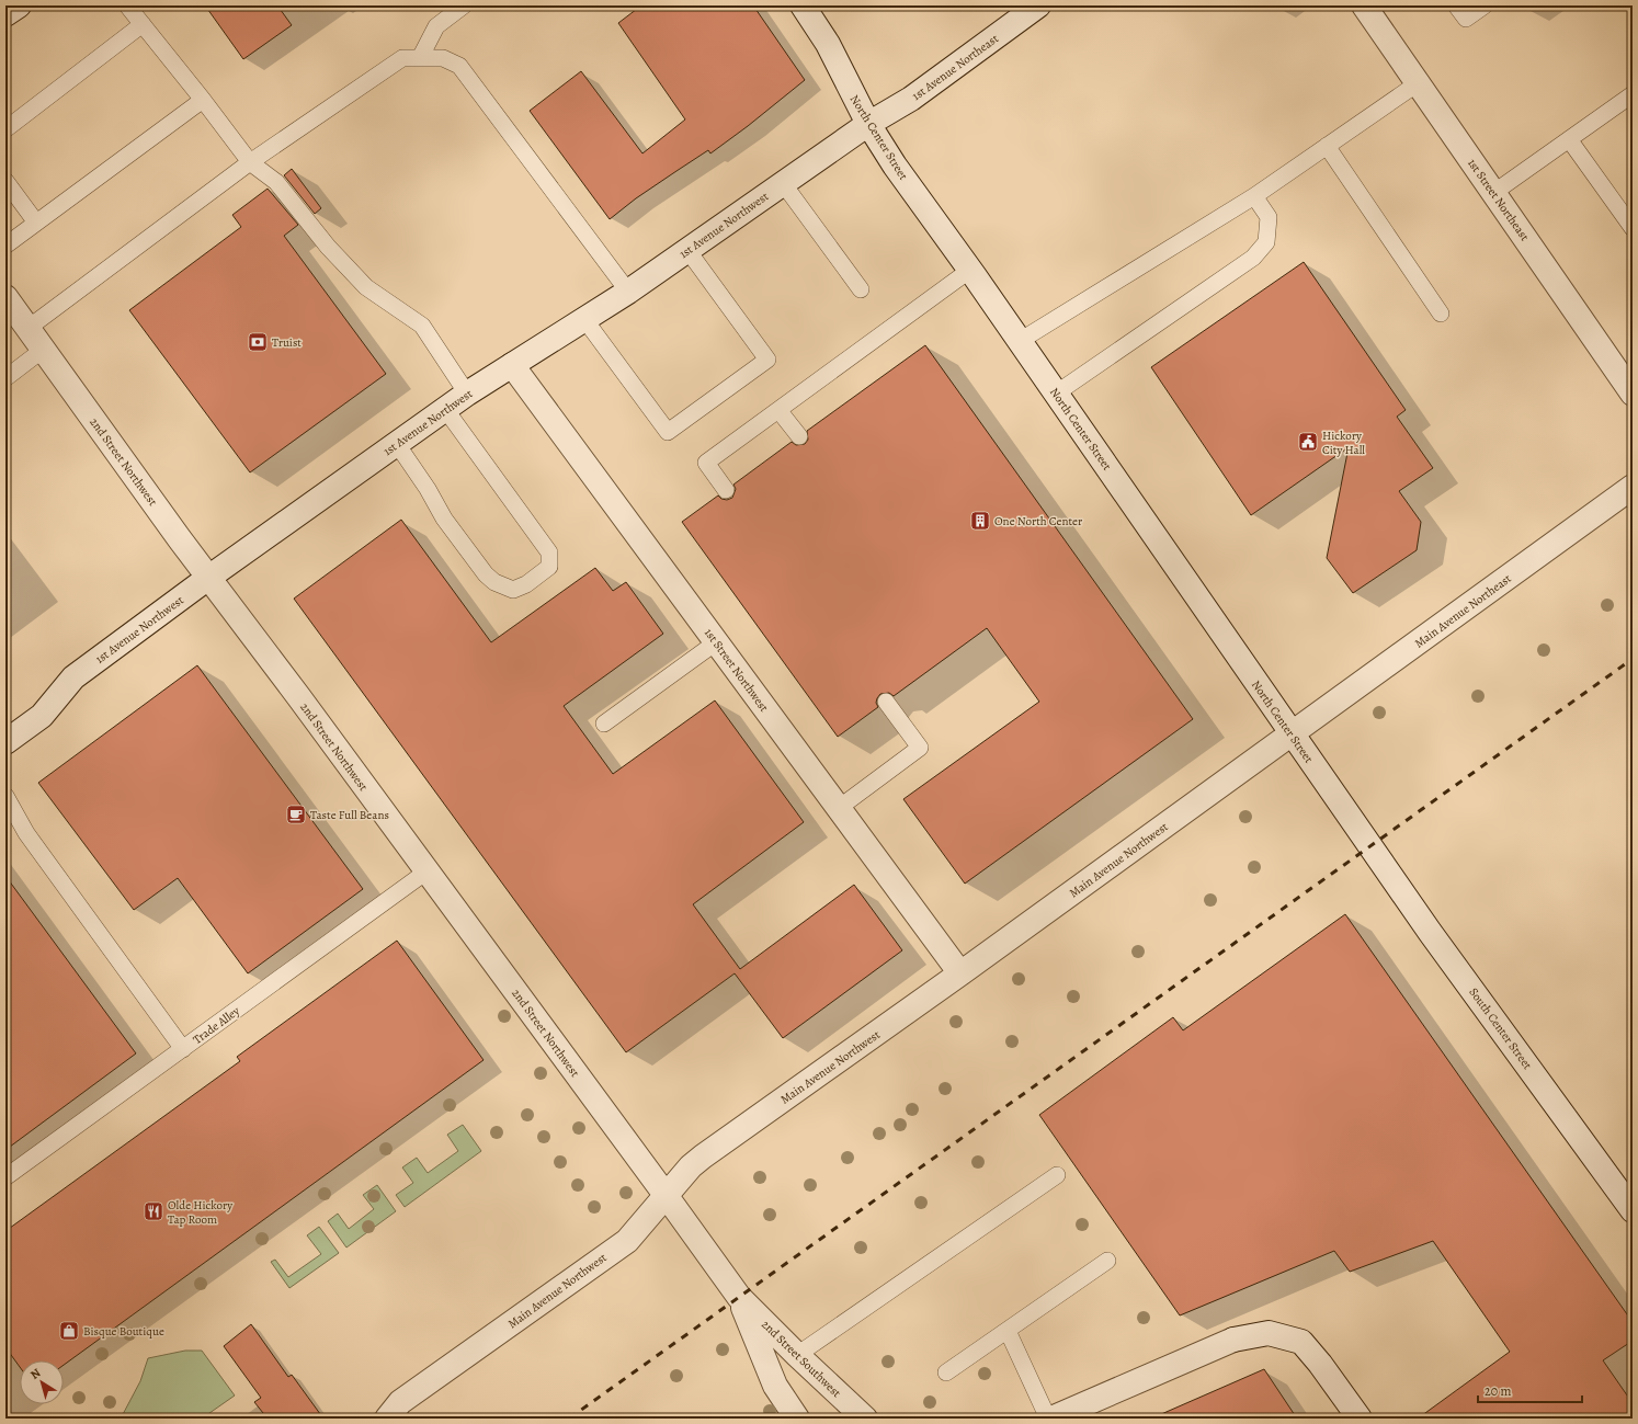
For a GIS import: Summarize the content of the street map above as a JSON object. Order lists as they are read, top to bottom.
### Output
{
  "streets": {
    "street": [
      "1st Avenue Northeast",
      "North Center Street",
      "1st Street Northeast",
      "1st Avenue Northwest",
      "2nd Street Northwest",
      "Main Avenue Northeast",
      "1st Street Northwest",
      "Main Avenue Northwest",
      "South Center Street",
      "2nd Street Southwest"
    ],
    "lane": ["Trade Alley"]
  },
  "crossings": [
    ["1st Avenue Northeast", "North Center Street"],
    ["1st Avenue Northeast", "1st Avenue Northwest"],
    ["North Center Street", "1st Avenue Northwest"],
    ["North Center Street", "Main Avenue Northeast"],
    ["North Center Street", "Main Avenue Northwest"],
    ["North Center Street", "South Center Street"],
    ["1st Avenue Northwest", "2nd Street Northwest"],
    ["1st Avenue Northwest", "1st Street Northwest"],
    ["2nd Street Northwest", "Main Avenue Northwest"],
    ["2nd Street Northwest", "Trade Alley"],
    ["2nd Street Northwest", "2nd Street Southwest"],
    ["Main Avenue Northeast", "Main Avenue Northwest"],
    ["1st Street Northwest", "Main Avenue Northwest"],
    ["Main Avenue Northwest", "2nd Street Southwest"]
  ],
  "places": {
    "bank": ["Truist"],
    "public building": ["Hickory City Hall"],
    "building": ["One North Center"],
    "cafe": ["Taste Full Beans"],
    "restaurant": ["Olde Hickory Tap Room"],
    "shop": ["Bisque Boutique"]
  },
  "scale_bar": "20 m",
  "north": "top left"
}
